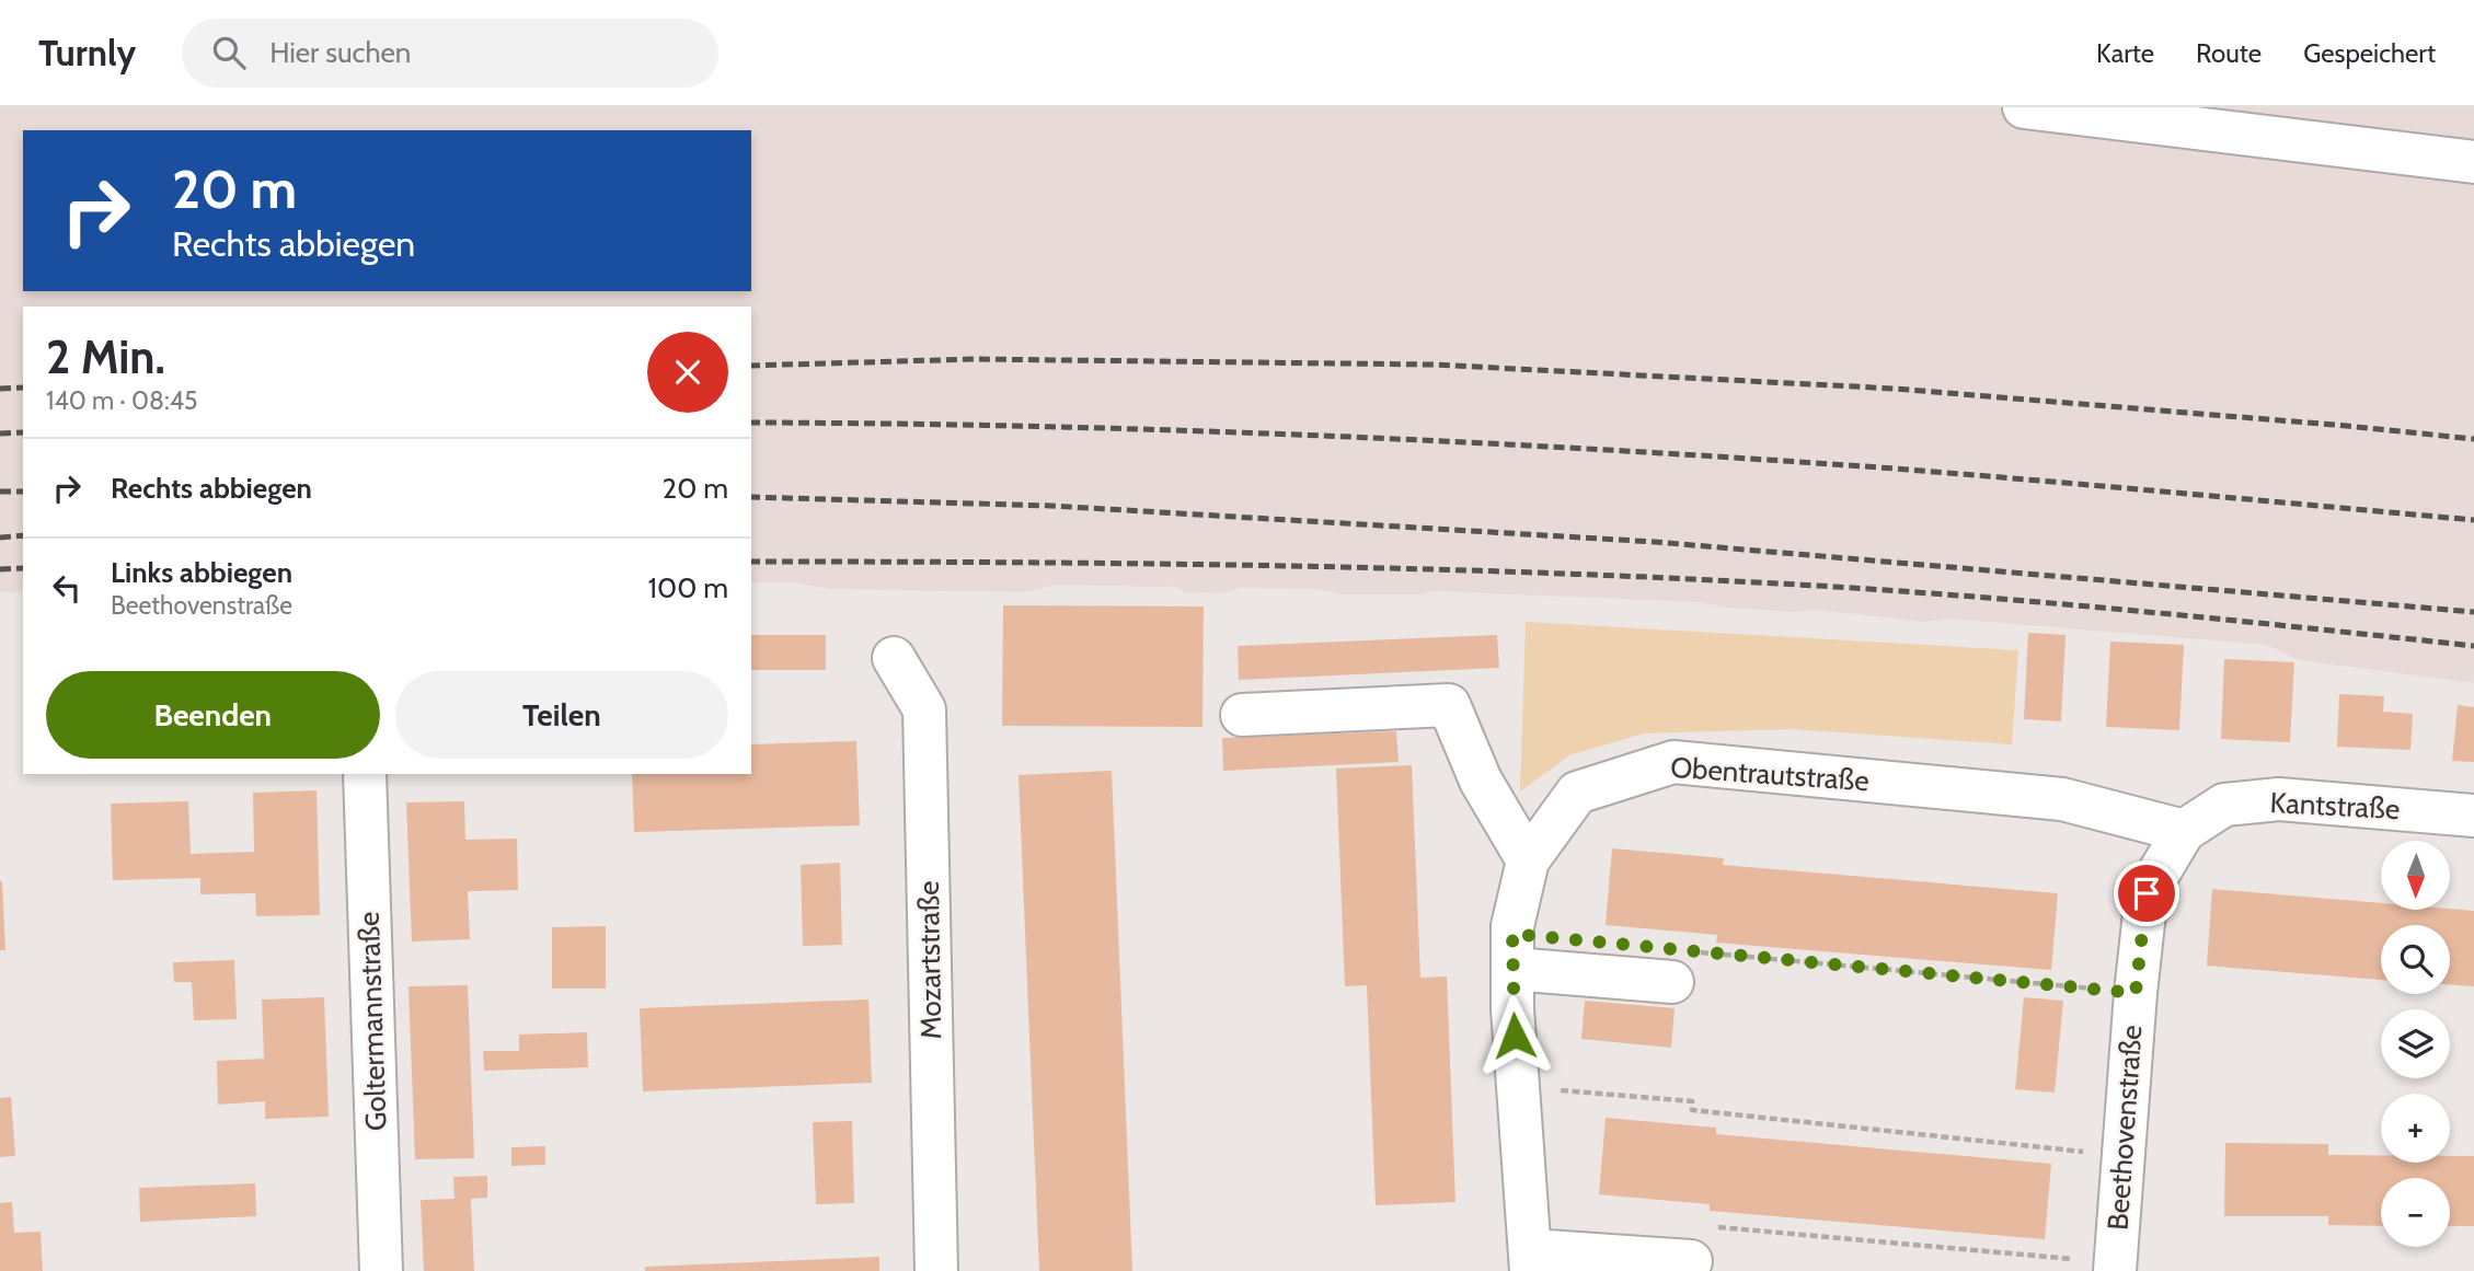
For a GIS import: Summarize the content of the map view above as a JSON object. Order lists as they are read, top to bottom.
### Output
{
  "streets": {
    "street": [
      "Obentrautstraße",
      "Kantstraße",
      "Mozartstraße",
      "Goltermannstraße",
      "Beethovenstraße"
    ]
  },
  "crossings": [
    ["Obentrautstraße", "Kantstraße"],
    ["Kantstraße", "Beethovenstraße"]
  ],
  "north": "bottom",
  "page": {
    "header": "Turnly",
    "search": "Hier suchen",
    "nav": ["Karte", "Route", "Gespeichert"],
    "turn": ["20 m", "Rechts abbiegen"],
    "heading": ["2 Min.", "140 m · 08:45"],
    "list": [
      {
        "name": "Rechts abbiegen",
        "value": "20 m"
      },
      {
        "name": "Links abbiegen",
        "note": "Beethovenstraße",
        "value": "100 m"
      }
    ],
    "buttons": ["Beenden", "Teilen"],
    "map_buttons": ["+", "−"]
  }
}
